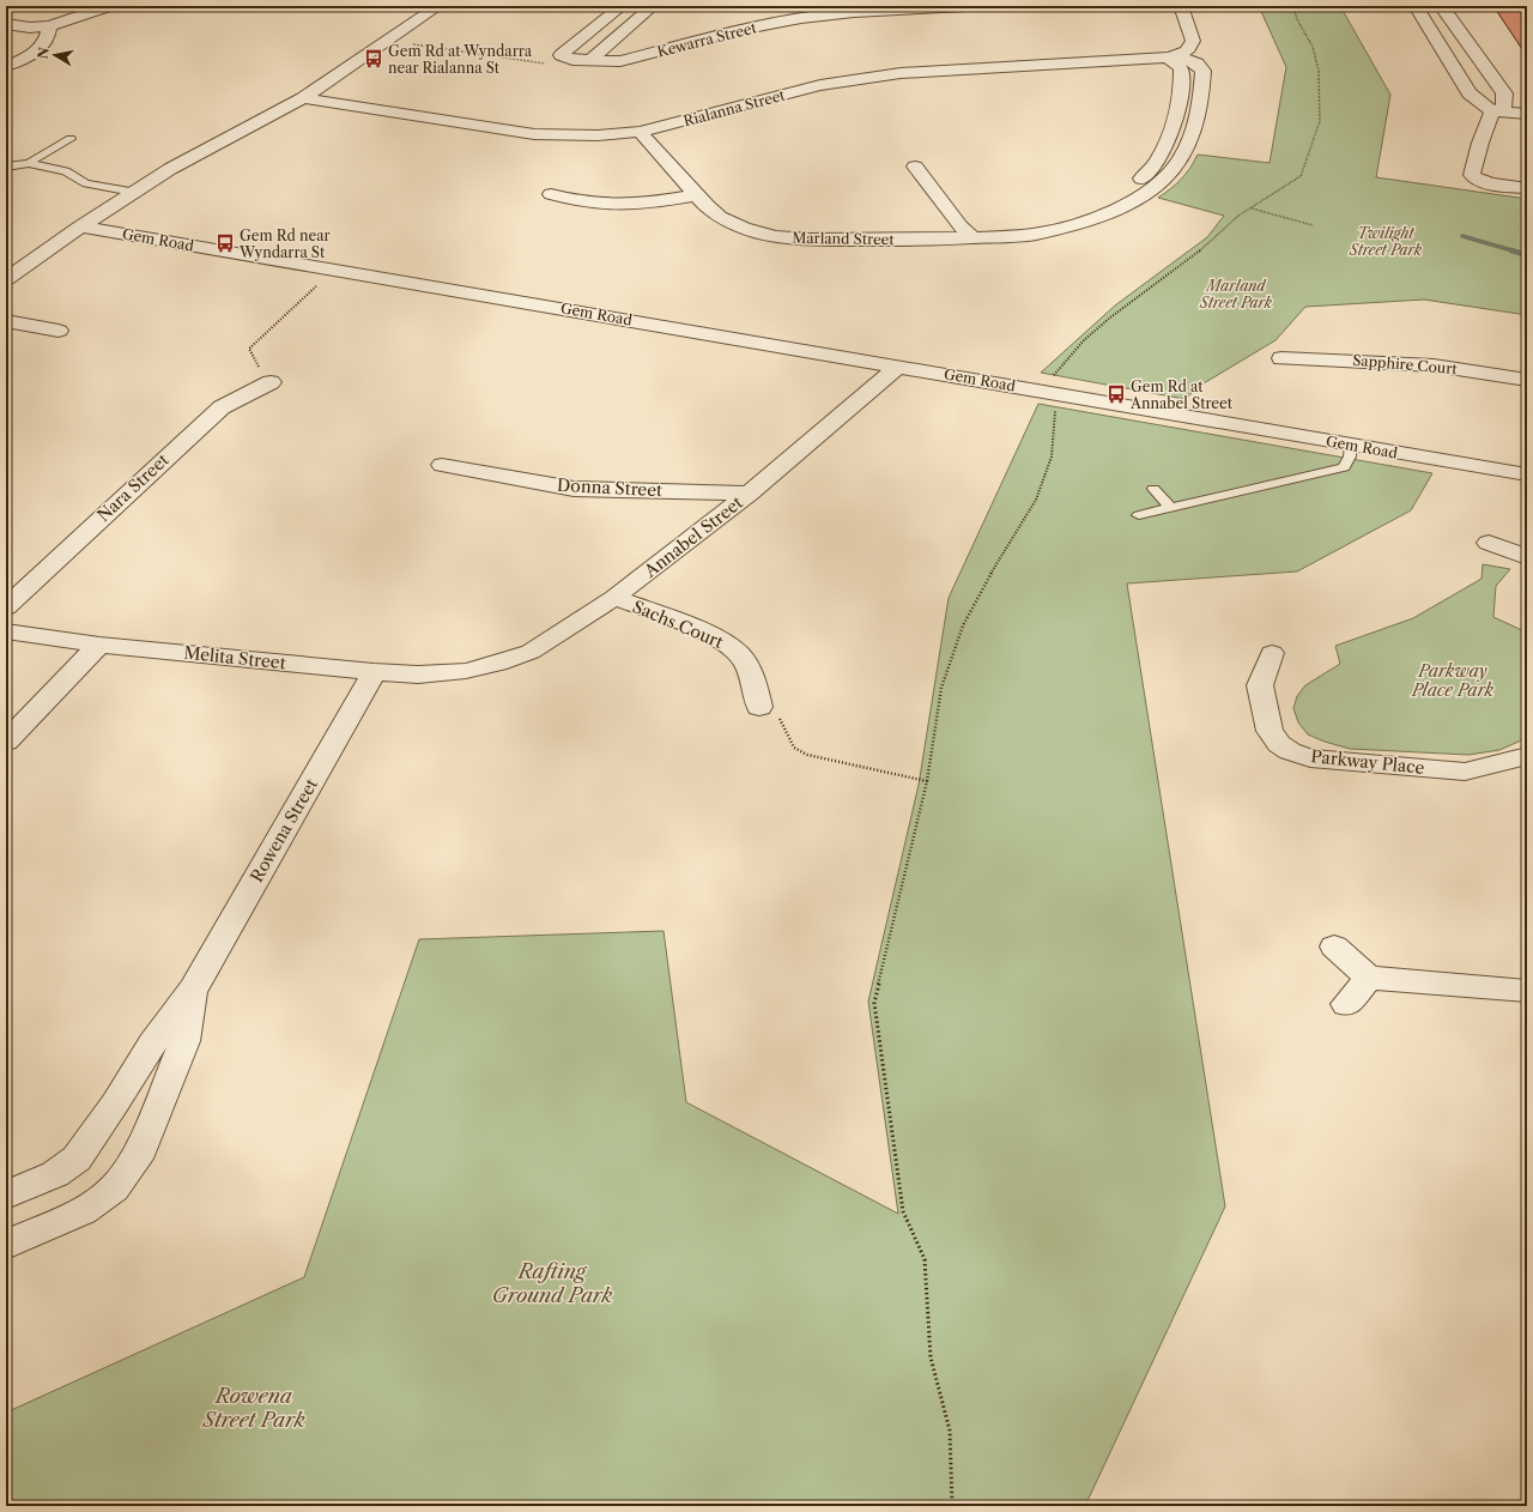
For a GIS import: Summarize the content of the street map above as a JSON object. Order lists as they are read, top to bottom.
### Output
{
  "streets": {
    "street": [
      "Kewarra Street",
      "Rialanna Street",
      "Marland Street",
      "Gem Road",
      "Sapphire Court",
      "Nara Street",
      "Donna Street",
      "Annabel Street",
      "Sachs Court",
      "Melita Street",
      "Parkway Place",
      "Rowena Street"
    ]
  },
  "crossings": [
    ["Rialanna Street", "Marland Street"],
    ["Rialanna Street", "Gem Road"],
    ["Gem Road", "Annabel Street"],
    ["Donna Street", "Annabel Street"],
    ["Annabel Street", "Sachs Court"],
    ["Annabel Street", "Melita Street"],
    ["Melita Street", "Rowena Street"]
  ],
  "parks": [
    "Twilight Street Park",
    "Marland Street Park",
    "Parkway Place Park",
    "Rafting Ground Park",
    "Rowena Street Park"
  ],
  "places": {
    "bus stop": ["Gem Rd at Wyndarra near Rialanna St", "Gem Rd near Wyndarra St", "Gem Rd at Annabel Street"]
  },
  "north": "left"
}
